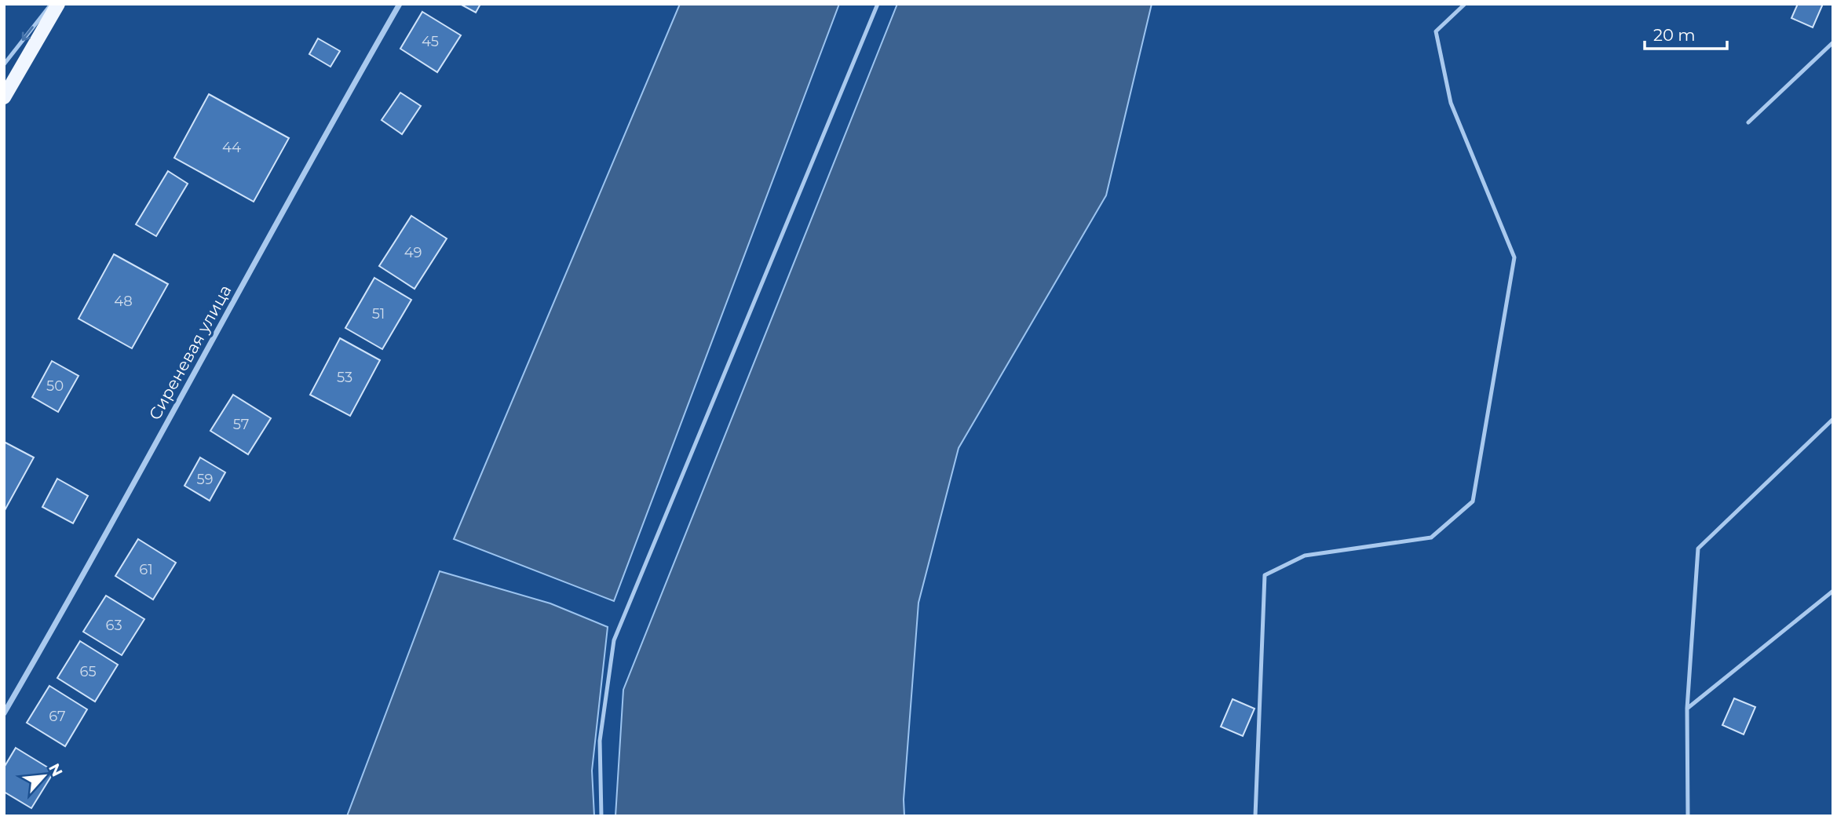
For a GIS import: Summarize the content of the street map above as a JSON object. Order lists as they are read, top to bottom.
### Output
{
  "streets": {
    "street": ["Сиреневая улица"]
  },
  "house_numbers": [
    "45",
    "44",
    "49",
    "48",
    "51",
    "53",
    "50",
    "57",
    "59",
    "61",
    "63",
    "65",
    "67"
  ],
  "scale_bar": "20 m",
  "north": "top right"
}
